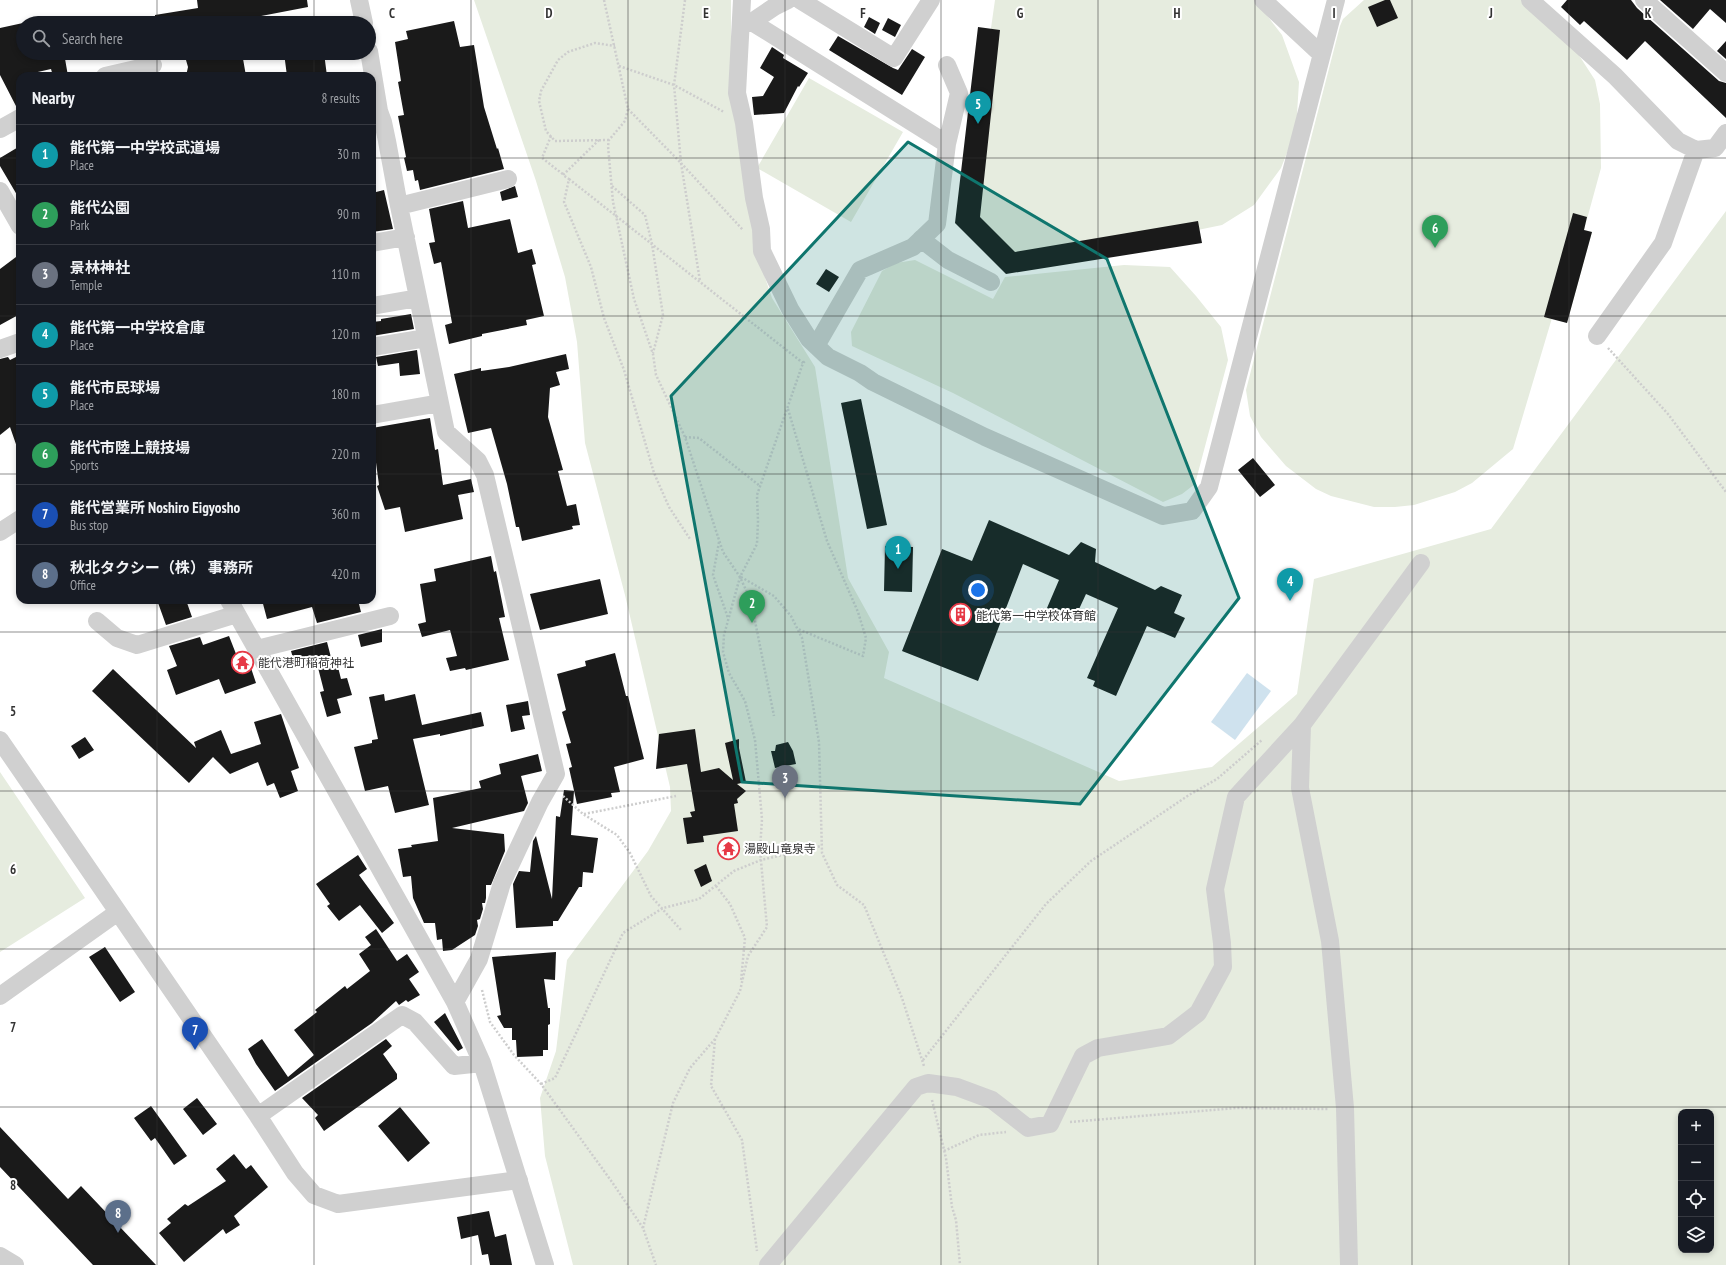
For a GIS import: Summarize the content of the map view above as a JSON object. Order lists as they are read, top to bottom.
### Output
{
  "places": {
    "building": ["能代第一中学校体育館"],
    "temple": ["能代港町稲荷神社", "湯殿山竜泉寺"]
  },
  "page": {
    "search": "Search here",
    "heading": ["Nearby", "8 results"],
    "pins": [
      "5",
      "6",
      "1",
      "4",
      "2",
      "3",
      "7",
      "8"
    ],
    "list": [
      {
        "mark": "1",
        "name": "能代第一中学校武道場",
        "note": "Place",
        "value": "30 m"
      },
      {
        "mark": "2",
        "name": "能代公園",
        "note": "Park",
        "value": "90 m"
      },
      {
        "mark": "3",
        "name": "景林神社",
        "note": "Temple",
        "value": "110 m"
      },
      {
        "mark": "4",
        "name": "能代第一中学校倉庫",
        "note": "Place",
        "value": "120 m"
      },
      {
        "mark": "5",
        "name": "能代市民球場",
        "note": "Place",
        "value": "180 m"
      },
      {
        "mark": "6",
        "name": "能代市陸上競技場",
        "note": "Sports",
        "value": "220 m"
      },
      {
        "mark": "7",
        "name": "能代営業所 Noshiro Eigyosho",
        "note": "Bus stop",
        "value": "360 m"
      },
      {
        "mark": "8",
        "name": "秋北タクシー（株） 事務所",
        "note": "Office",
        "value": "420 m"
      }
    ],
    "map_buttons": ["+", "−"]
  },
  "grid": {
    "columns": [
      "C",
      "D",
      "E",
      "F",
      "G",
      "H",
      "I",
      "J",
      "K"
    ],
    "rows": [
      "5",
      "6",
      "7",
      "8"
    ]
  }
}
